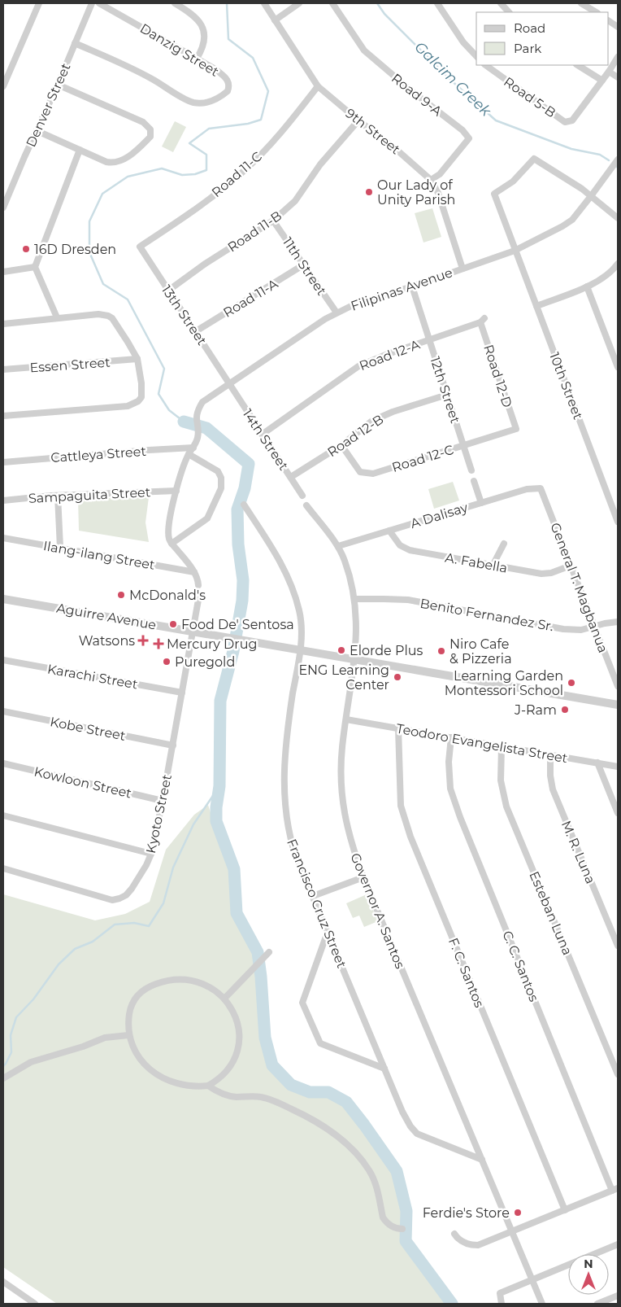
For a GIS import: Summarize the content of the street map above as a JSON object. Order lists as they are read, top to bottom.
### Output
{
  "streets": {
    "street": [
      "Danzig Street",
      "Road 9-A",
      "Road 5-B",
      "Denver Street",
      "9th Street",
      "Road 11-C",
      "Road 11-B",
      "11th Street",
      "Filipinas Avenue",
      "Road 11-A",
      "13th Street",
      "Road 12-A",
      "Essen Street",
      "Road 12-D",
      "10th Street",
      "12th Street",
      "Road 12-B",
      "14th Street",
      "Cattleya Street",
      "Road 12-C",
      "Sampaguita Street",
      "A Dalisay",
      "Ilang-ilang Street",
      "A. Fabella",
      "General T. Magbanua",
      "Benito Fernandez Sr.",
      "Aguirre Avenue",
      "Karachi Street",
      "Kobe Street",
      "Teodoro Evangelista Street",
      "Kowloon Street",
      "Kyoto Street",
      "M. R. Luna",
      "Francisco Cruz Street",
      "Governor A. Santos",
      "Esteban Luna",
      "C. C. Santos",
      "F. C. Santos"
    ]
  },
  "crossings": [
    ["Danzig Street", "Denver Street"],
    ["Road 9-A", "9th Street"],
    ["9th Street", "Road 11-C"],
    ["9th Street", "Road 11-B"],
    ["9th Street", "Filipinas Avenue"],
    ["Road 11-C", "13th Street"],
    ["Road 11-B", "11th Street"],
    ["Road 11-B", "13th Street"],
    ["11th Street", "Filipinas Avenue"],
    ["11th Street", "Road 11-A"],
    ["Filipinas Avenue", "13th Street"],
    ["Filipinas Avenue", "10th Street"],
    ["Filipinas Avenue", "12th Street"],
    ["Filipinas Avenue", "14th Street"],
    ["Filipinas Avenue", "Cattleya Street"],
    ["Road 11-A", "13th Street"],
    ["13th Street", "14th Street"],
    ["Road 12-A", "Road 12-D"],
    ["Road 12-A", "12th Street"],
    ["Road 12-A", "14th Street"],
    ["Road 12-D", "Road 12-C"],
    ["12th Street", "Road 12-B"],
    ["12th Street", "Road 12-C"],
    ["Road 12-B", "14th Street"],
    ["Road 12-B", "Road 12-C"],
    ["A Dalisay", "A. Fabella"],
    ["A Dalisay", "General T. Magbanua"],
    ["A Dalisay", "Governor A. Santos"],
    ["A. Fabella", "General T. Magbanua"],
    ["General T. Magbanua", "Benito Fernandez Sr."],
    ["Benito Fernandez Sr.", "Governor A. Santos"],
    ["Aguirre Avenue", "Kyoto Street"],
    ["Aguirre Avenue", "Francisco Cruz Street"],
    ["Aguirre Avenue", "Governor A. Santos"],
    ["Karachi Street", "Kyoto Street"],
    ["Kobe Street", "Kyoto Street"],
    ["Teodoro Evangelista Street", "M. R. Luna"],
    ["Teodoro Evangelista Street", "Governor A. Santos"],
    ["Teodoro Evangelista Street", "Esteban Luna"],
    ["Teodoro Evangelista Street", "C. C. Santos"],
    ["Teodoro Evangelista Street", "F. C. Santos"],
    ["Kowloon Street", "Kyoto Street"],
    ["Francisco Cruz Street", "Governor A. Santos"]
  ],
  "water": ["Galcim Creek"],
  "places": {
    "other": [
      "Our Lady of Unity Parish",
      "16D Dresden",
      "McDonald's",
      "Food De' Sentosa",
      "Elorde Plus",
      "Niro Cafe & Pizzeria",
      "Puregold",
      "ENG Learning Center",
      "Learning Garden Montessori School",
      "J-Ram",
      "Ferdie's Store"
    ],
    "health": ["Watsons", "Mercury Drug"]
  },
  "legend": ["Road", "Park"],
  "north": "top"
}
